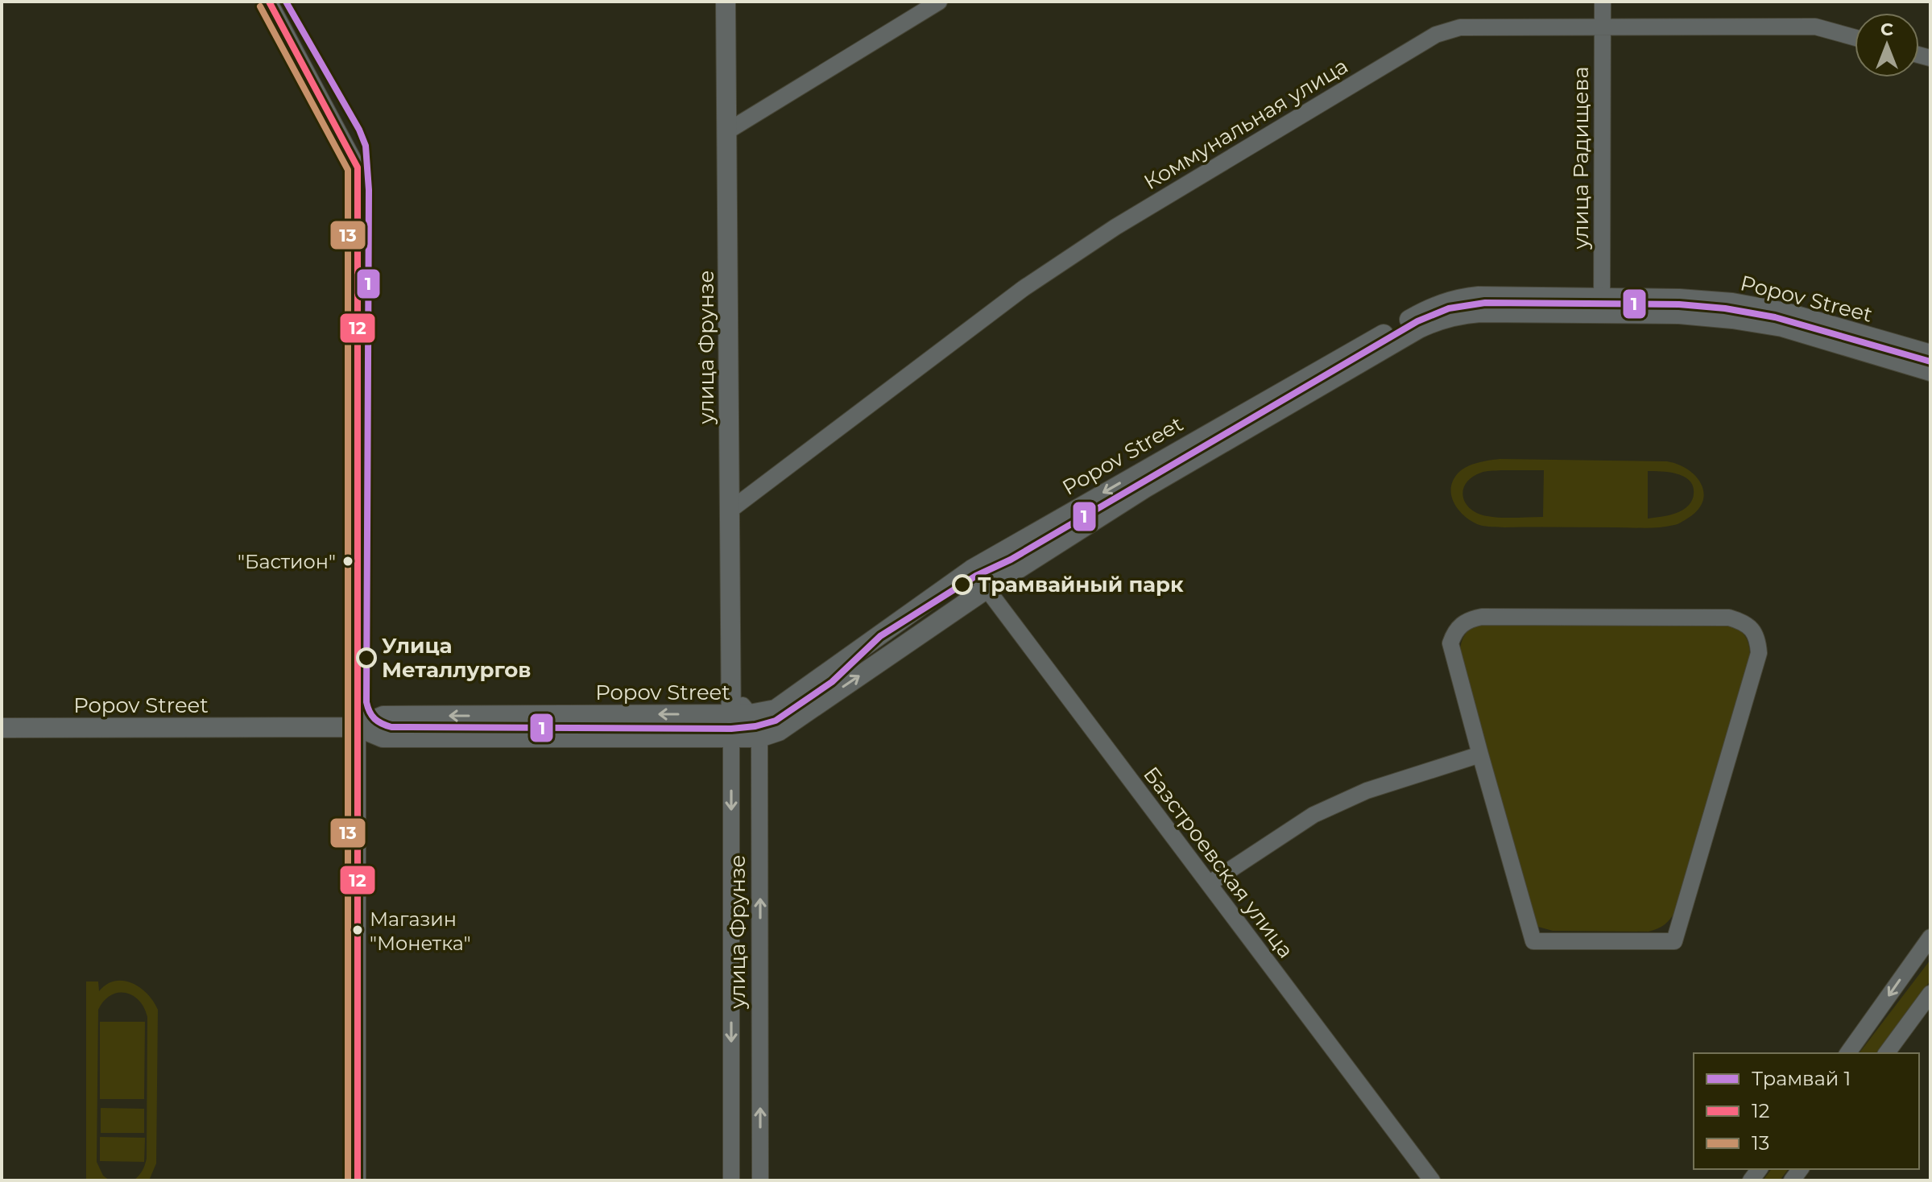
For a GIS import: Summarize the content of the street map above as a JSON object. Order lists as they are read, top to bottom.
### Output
{
  "streets": {
    "street": [
      "Коммунальная улица",
      "улица Радищева",
      "Popov Street",
      "улица Фрунзе",
      "Базстроевская улица"
    ]
  },
  "crossings": [
    ["Коммунальная улица", "улица Радищева"],
    ["Коммунальная улица", "улица Фрунзе"],
    ["улица Радищева", "Popov Street"],
    ["Popov Street", "улица Фрунзе"],
    ["Popov Street", "Базстроевская улица"]
  ],
  "places": [
    "\"Бастион\"",
    "Трамвайный парк",
    "Улица Металлургов",
    "Магазин \"Монетка\""
  ],
  "lines": ["tram line 1", "transit line 12", "transit line 13"],
  "legend": ["Трамвай 1", "12", "13"],
  "north": "top"
}
